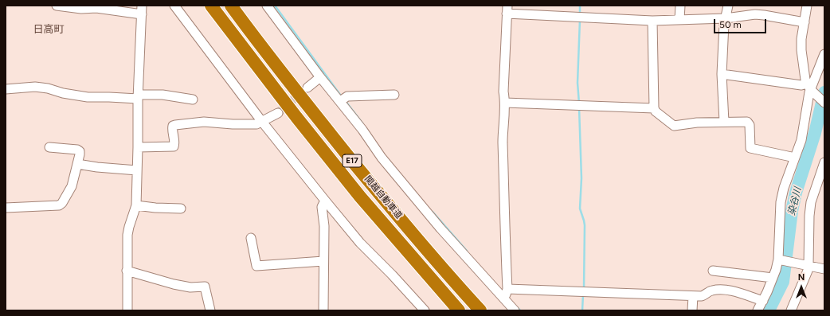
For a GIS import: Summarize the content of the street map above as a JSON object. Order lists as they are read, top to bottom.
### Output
{
  "streets": {
    "highway": ["E17", "関越自動車道"]
  },
  "districts": ["日高町"],
  "water": ["染谷川"],
  "scale_bar": "50 m",
  "north": "top"
}
